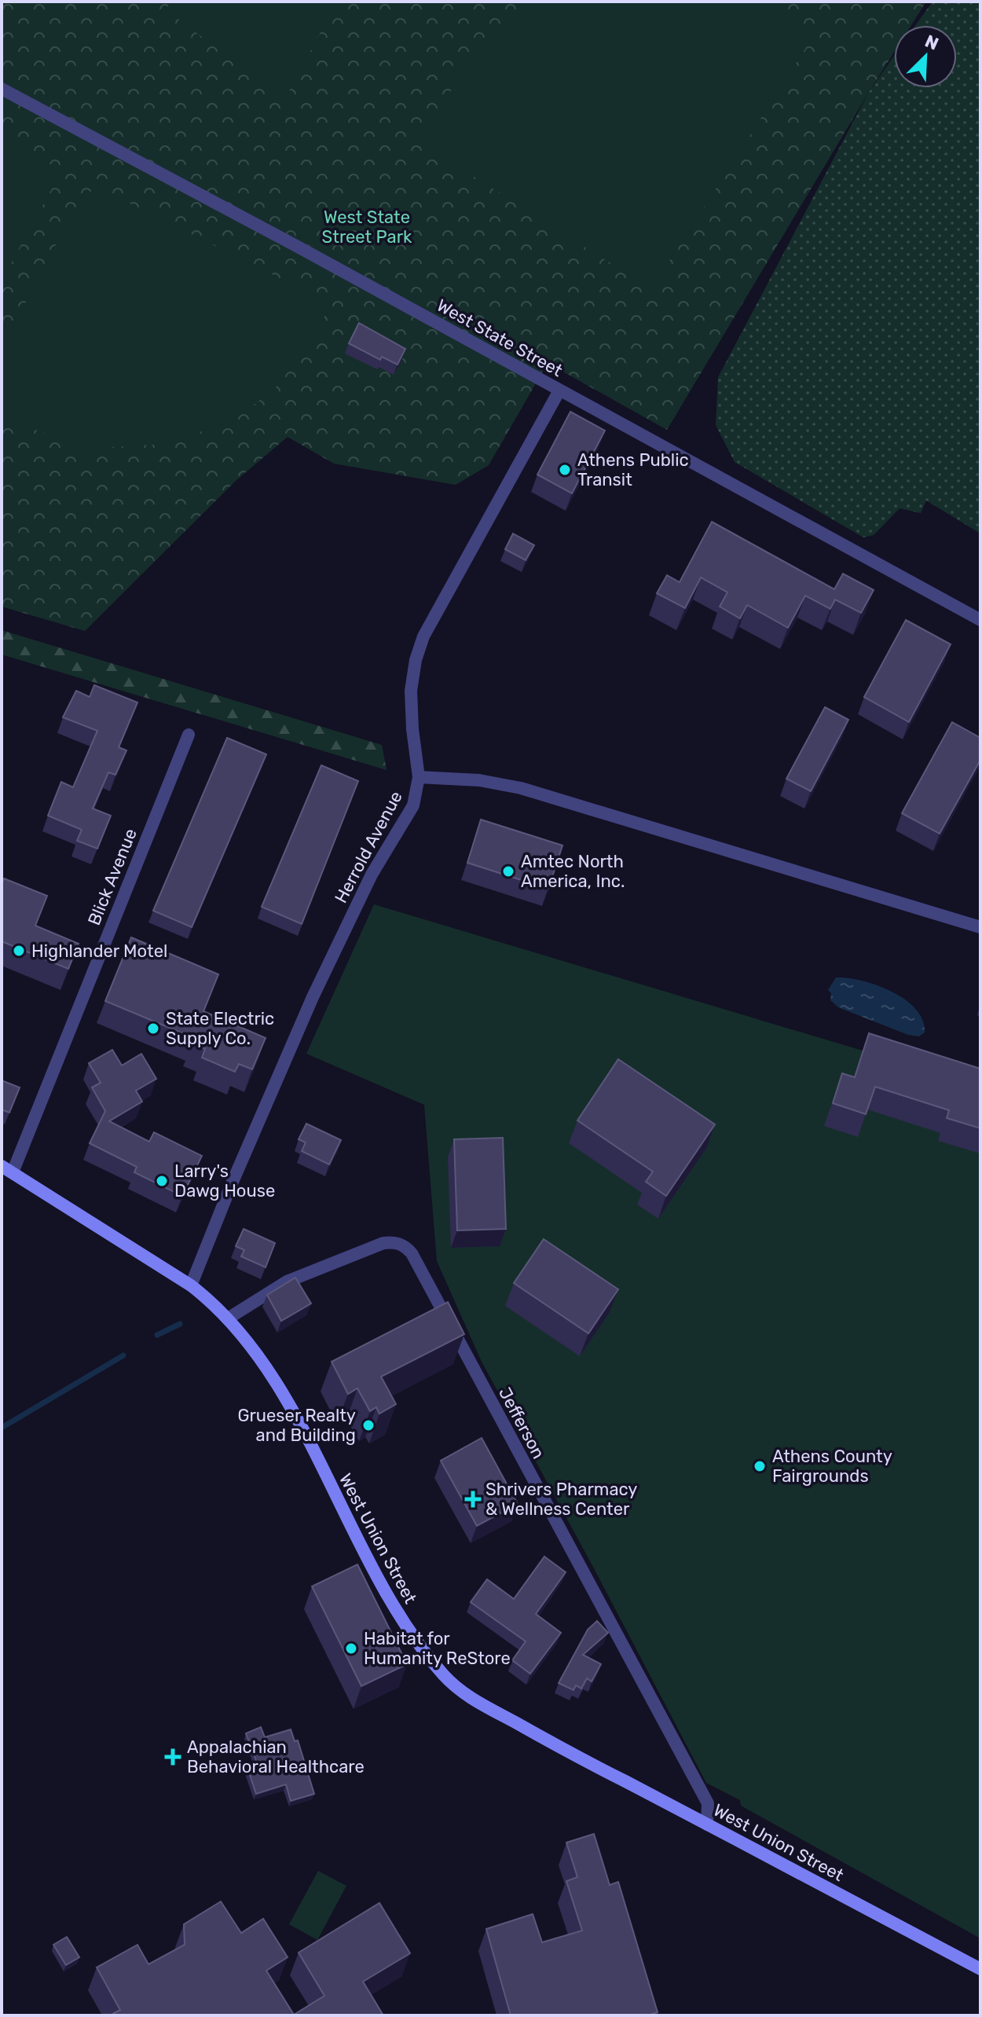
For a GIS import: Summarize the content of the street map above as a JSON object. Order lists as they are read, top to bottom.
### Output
{
  "streets": {
    "main road": ["West Union Street"],
    "street": [
      "West State Street",
      "Herrold Avenue",
      "Blick Avenue",
      "Jefferson"
    ]
  },
  "crossings": [
    ["West State Street", "Herrold Avenue"],
    ["Herrold Avenue", "West Union Street"],
    ["Blick Avenue", "West Union Street"],
    ["Jefferson", "West Union Street"]
  ],
  "parks": ["West State Street Park"],
  "places": {
    "other": [
      "Athens Public Transit",
      "Amtec North America, Inc.",
      "Highlander Motel",
      "State Electric Supply Co.",
      "Larry's Dawg House",
      "Grueser Realty and Building",
      "Athens County Fairgrounds",
      "Habitat for Humanity ReStore"
    ],
    "health": ["Shrivers Pharmacy & Wellness Center", "Appalachian Behavioral Healthcare"]
  },
  "north": "top right"
}
